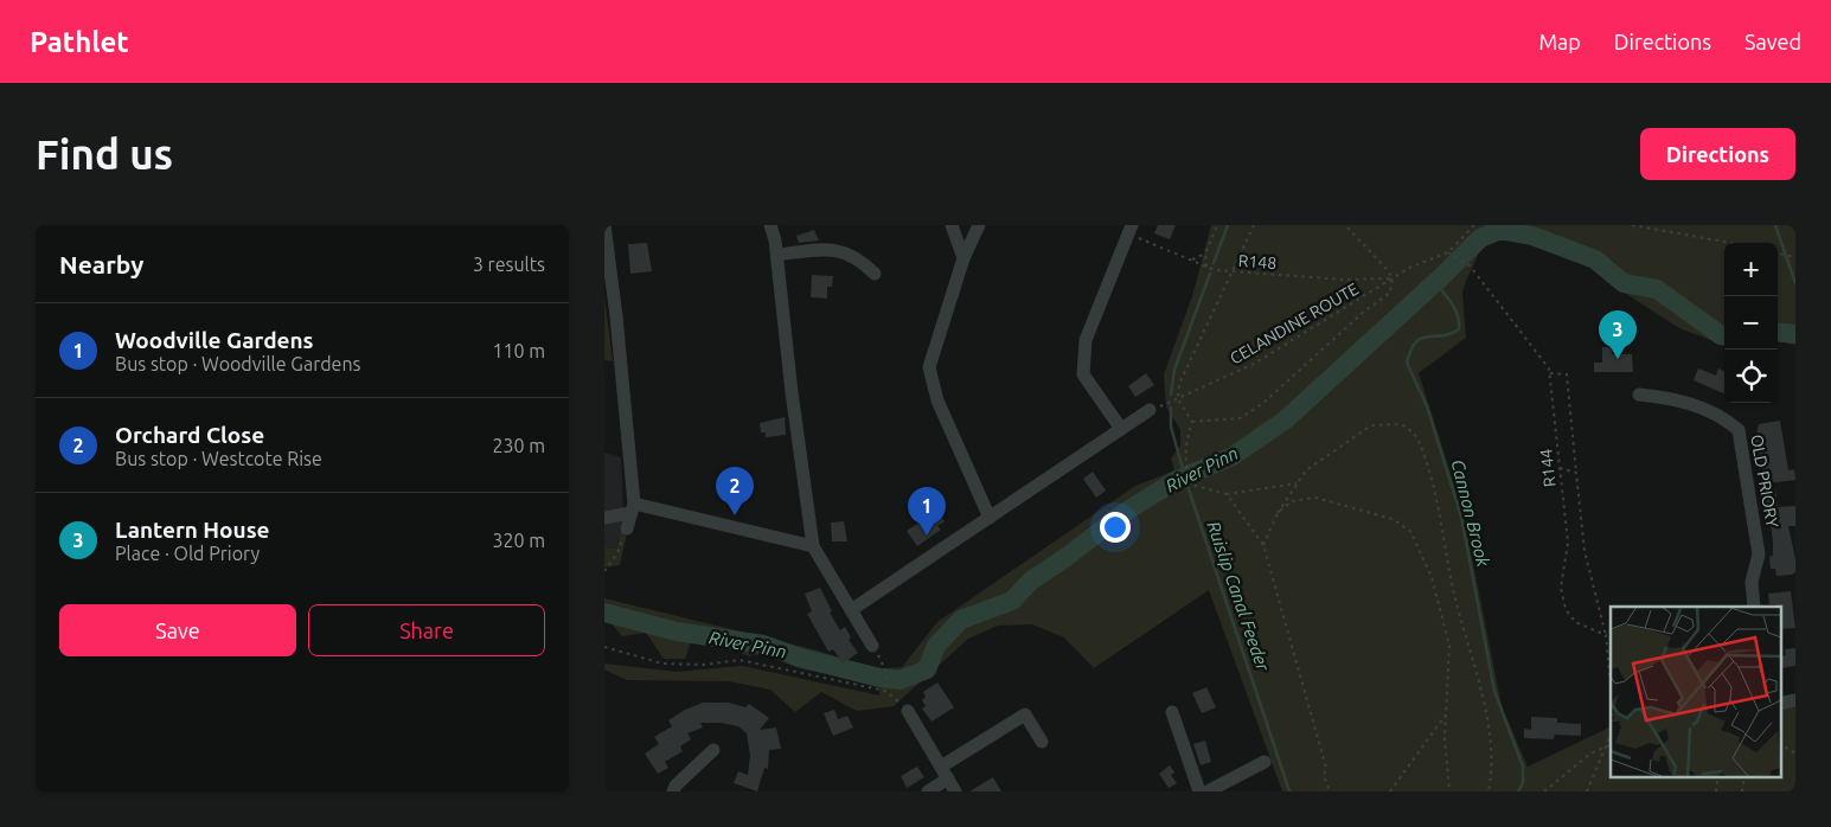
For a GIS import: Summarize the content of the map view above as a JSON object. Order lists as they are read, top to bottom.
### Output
{
  "streets": {
    "street": ["OLD PRIORY"],
    "path": ["R148", "CELANDINE ROUTE", "R144"]
  },
  "crossings": [
    ["R148", "CELANDINE ROUTE"],
    ["CELANDINE ROUTE", "R144"]
  ],
  "water": ["River Pinn", "Cannon Brook", "Ruislip Canal Feeder"],
  "page": {
    "header": "Pathlet",
    "nav": ["Map", "Directions", "Saved"],
    "buttons": [
      "Directions",
      ["Save", "Share"]
    ],
    "title": "Find us",
    "heading": ["Nearby", "3 results"],
    "map_buttons": ["+", "−"],
    "list": [
      {
        "mark": "1",
        "name": "Woodville Gardens",
        "note": "Bus stop · Woodville Gardens",
        "value": "110 m"
      },
      {
        "mark": "2",
        "name": "Orchard Close",
        "note": "Bus stop · Westcote Rise",
        "value": "230 m"
      },
      {
        "mark": "3",
        "name": "Lantern House",
        "note": "Place · Old Priory",
        "value": "320 m"
      }
    ],
    "pins": ["3", "2", "1"]
  }
}
